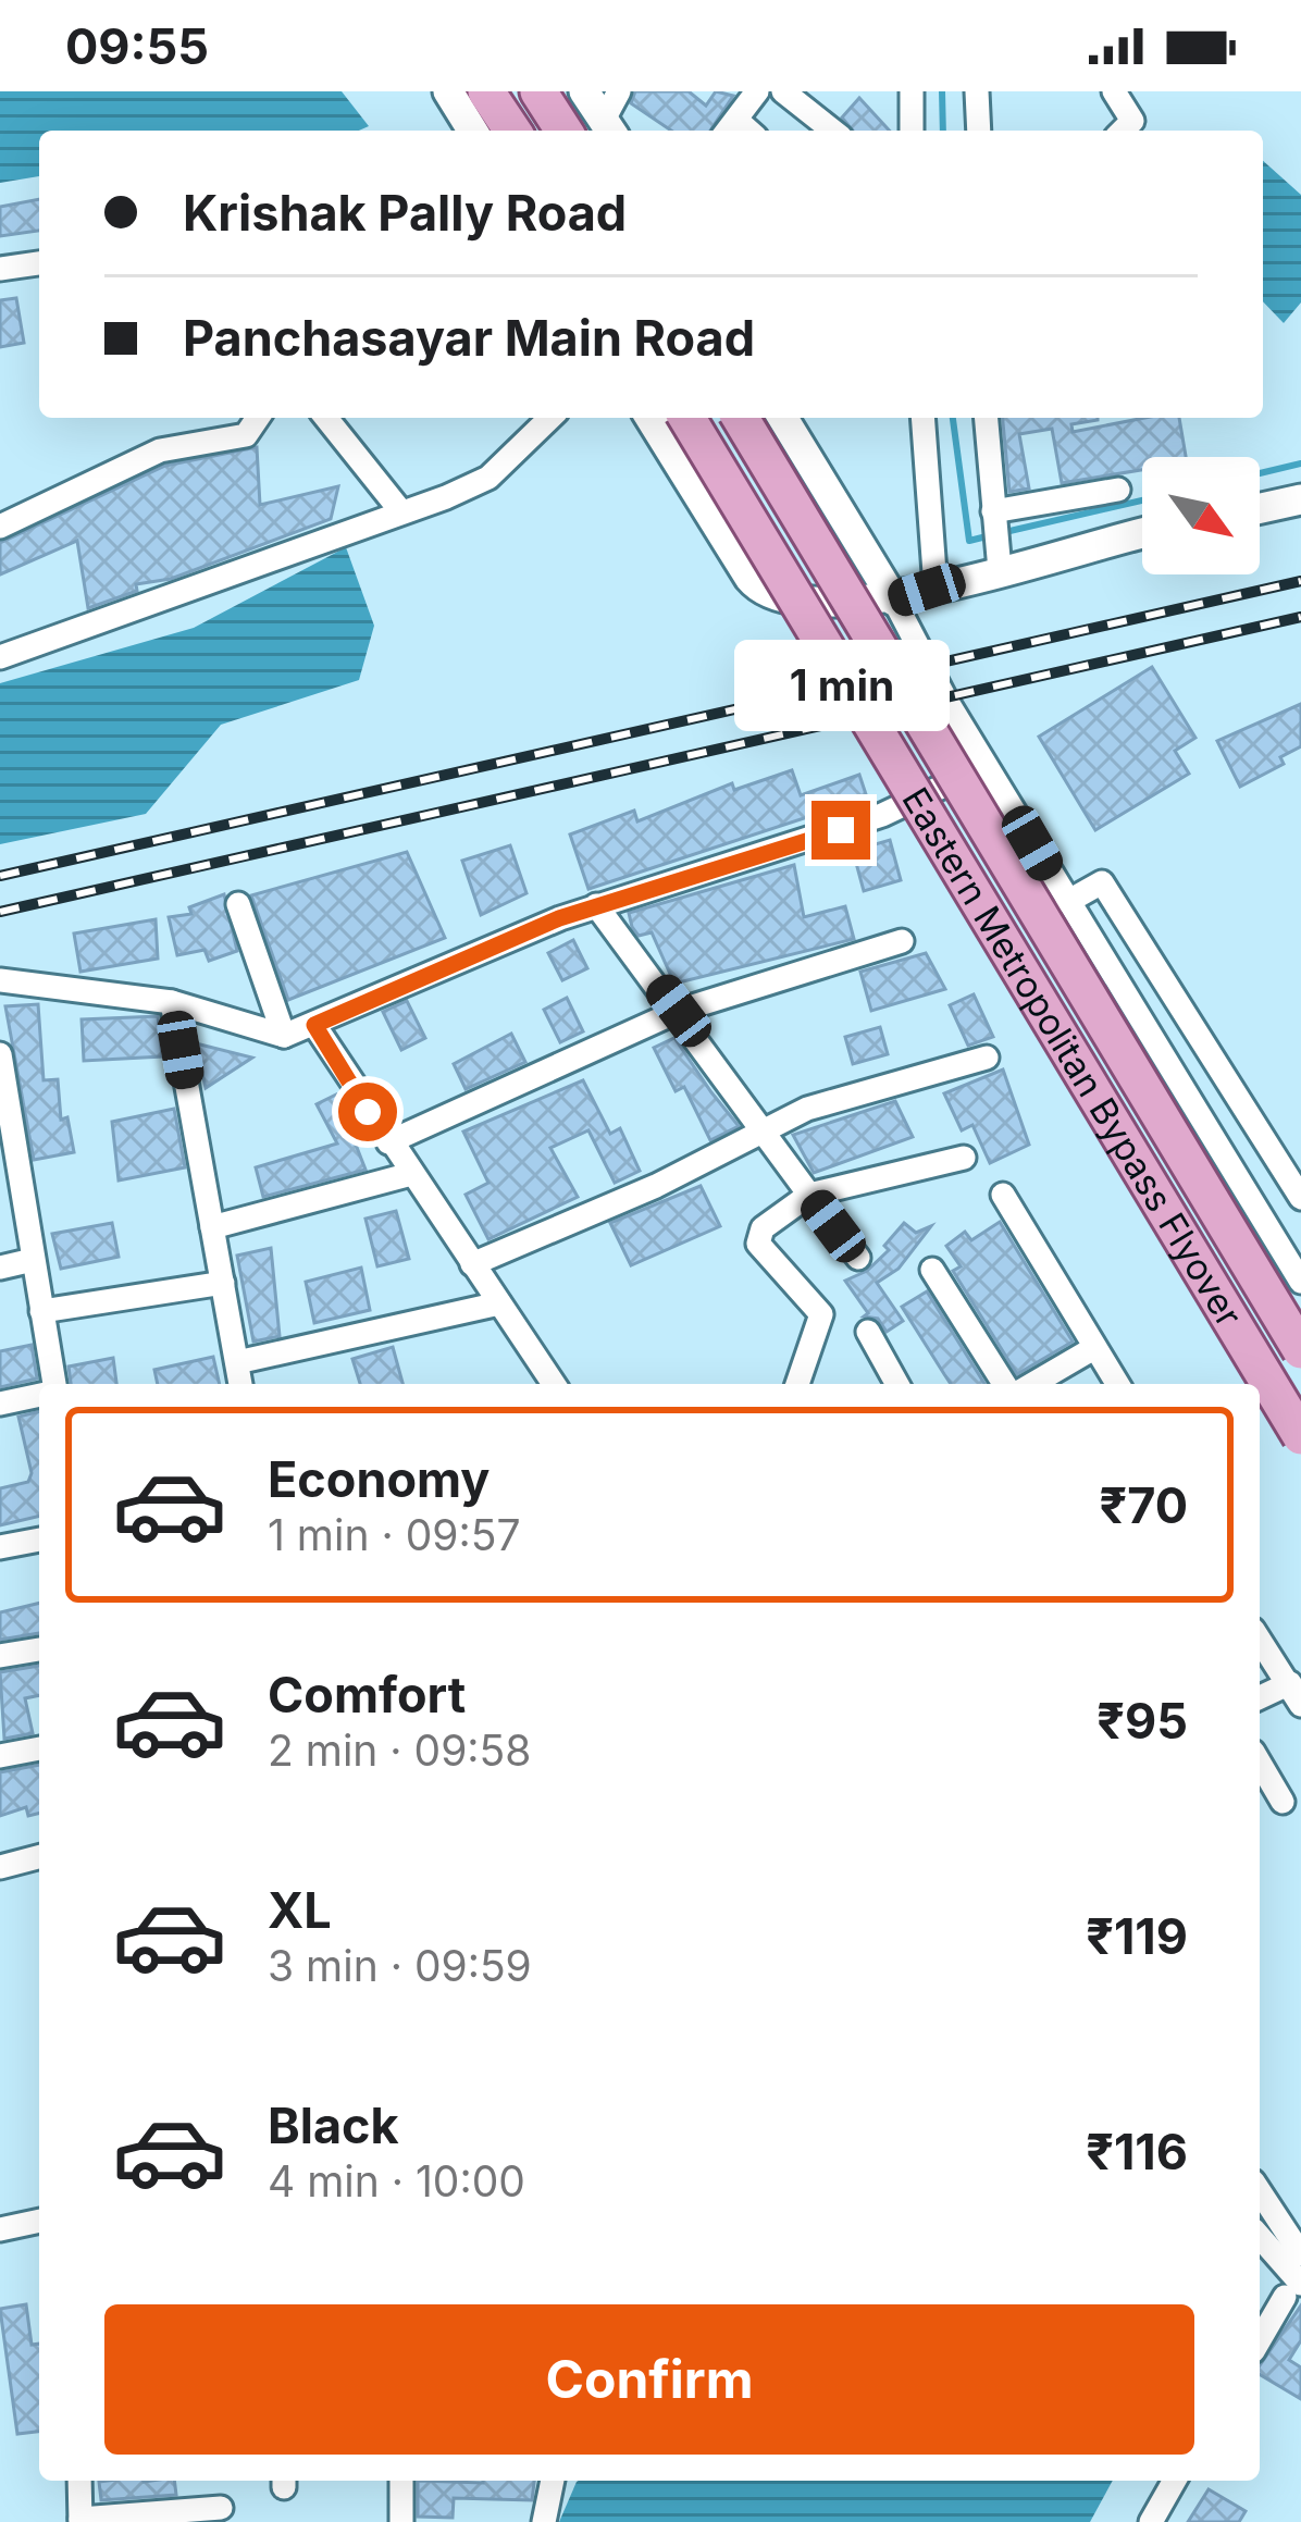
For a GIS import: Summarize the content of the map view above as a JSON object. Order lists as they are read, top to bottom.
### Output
{
  "streets": {
    "main road": ["Eastern Metropolitan Bypass Flyover"]
  },
  "north": "bottom right",
  "page": {
    "status": "09:55",
    "banner": ["Krishak Pally Road", "Panchasayar Main Road"],
    "bubble": "1 min",
    "list": [
      {
        "name": "Economy",
        "note": "1 min · 09:57",
        "value": "₹70"
      },
      {
        "name": "Comfort",
        "note": "2 min · 09:58",
        "value": "₹95"
      },
      {
        "name": "XL",
        "note": "3 min · 09:59",
        "value": "₹119"
      },
      {
        "name": "Black",
        "note": "4 min · 10:00",
        "value": "₹116"
      }
    ],
    "buttons": "Confirm"
  }
}
